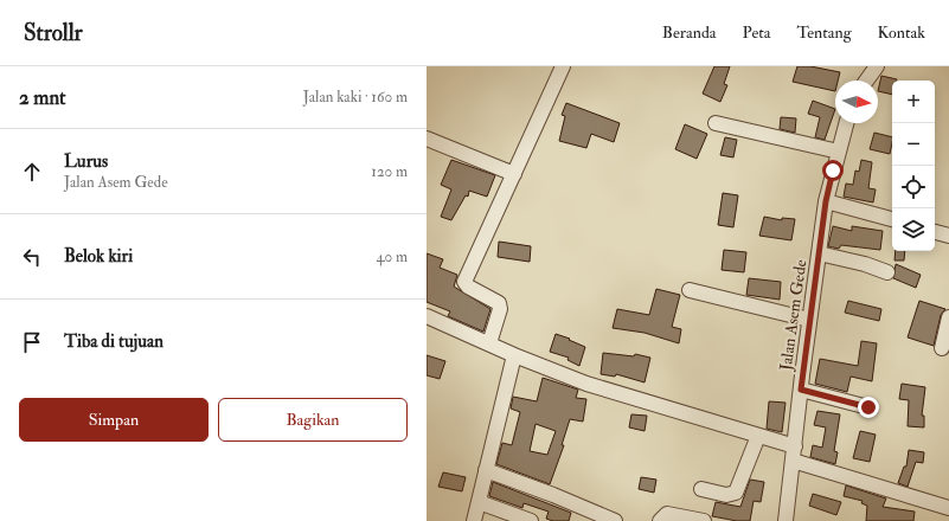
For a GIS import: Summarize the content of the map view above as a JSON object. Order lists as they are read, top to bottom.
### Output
{
  "streets": {
    "street": ["Jalan Asem Gede"]
  },
  "north": "right",
  "page": {
    "header": "Strollr",
    "nav": [
      "Beranda",
      "Peta",
      "Tentang",
      "Kontak"
    ],
    "heading": ["2 mnt", "Jalan kaki · 160 m"],
    "map_buttons": ["+", "−"],
    "list": [
      ["Lurus", "Jalan Asem Gede", "120 m"],
      ["Belok kiri", "40 m"],
      "Tiba di tujuan"
    ],
    "buttons": ["Simpan", "Bagikan"]
  }
}
